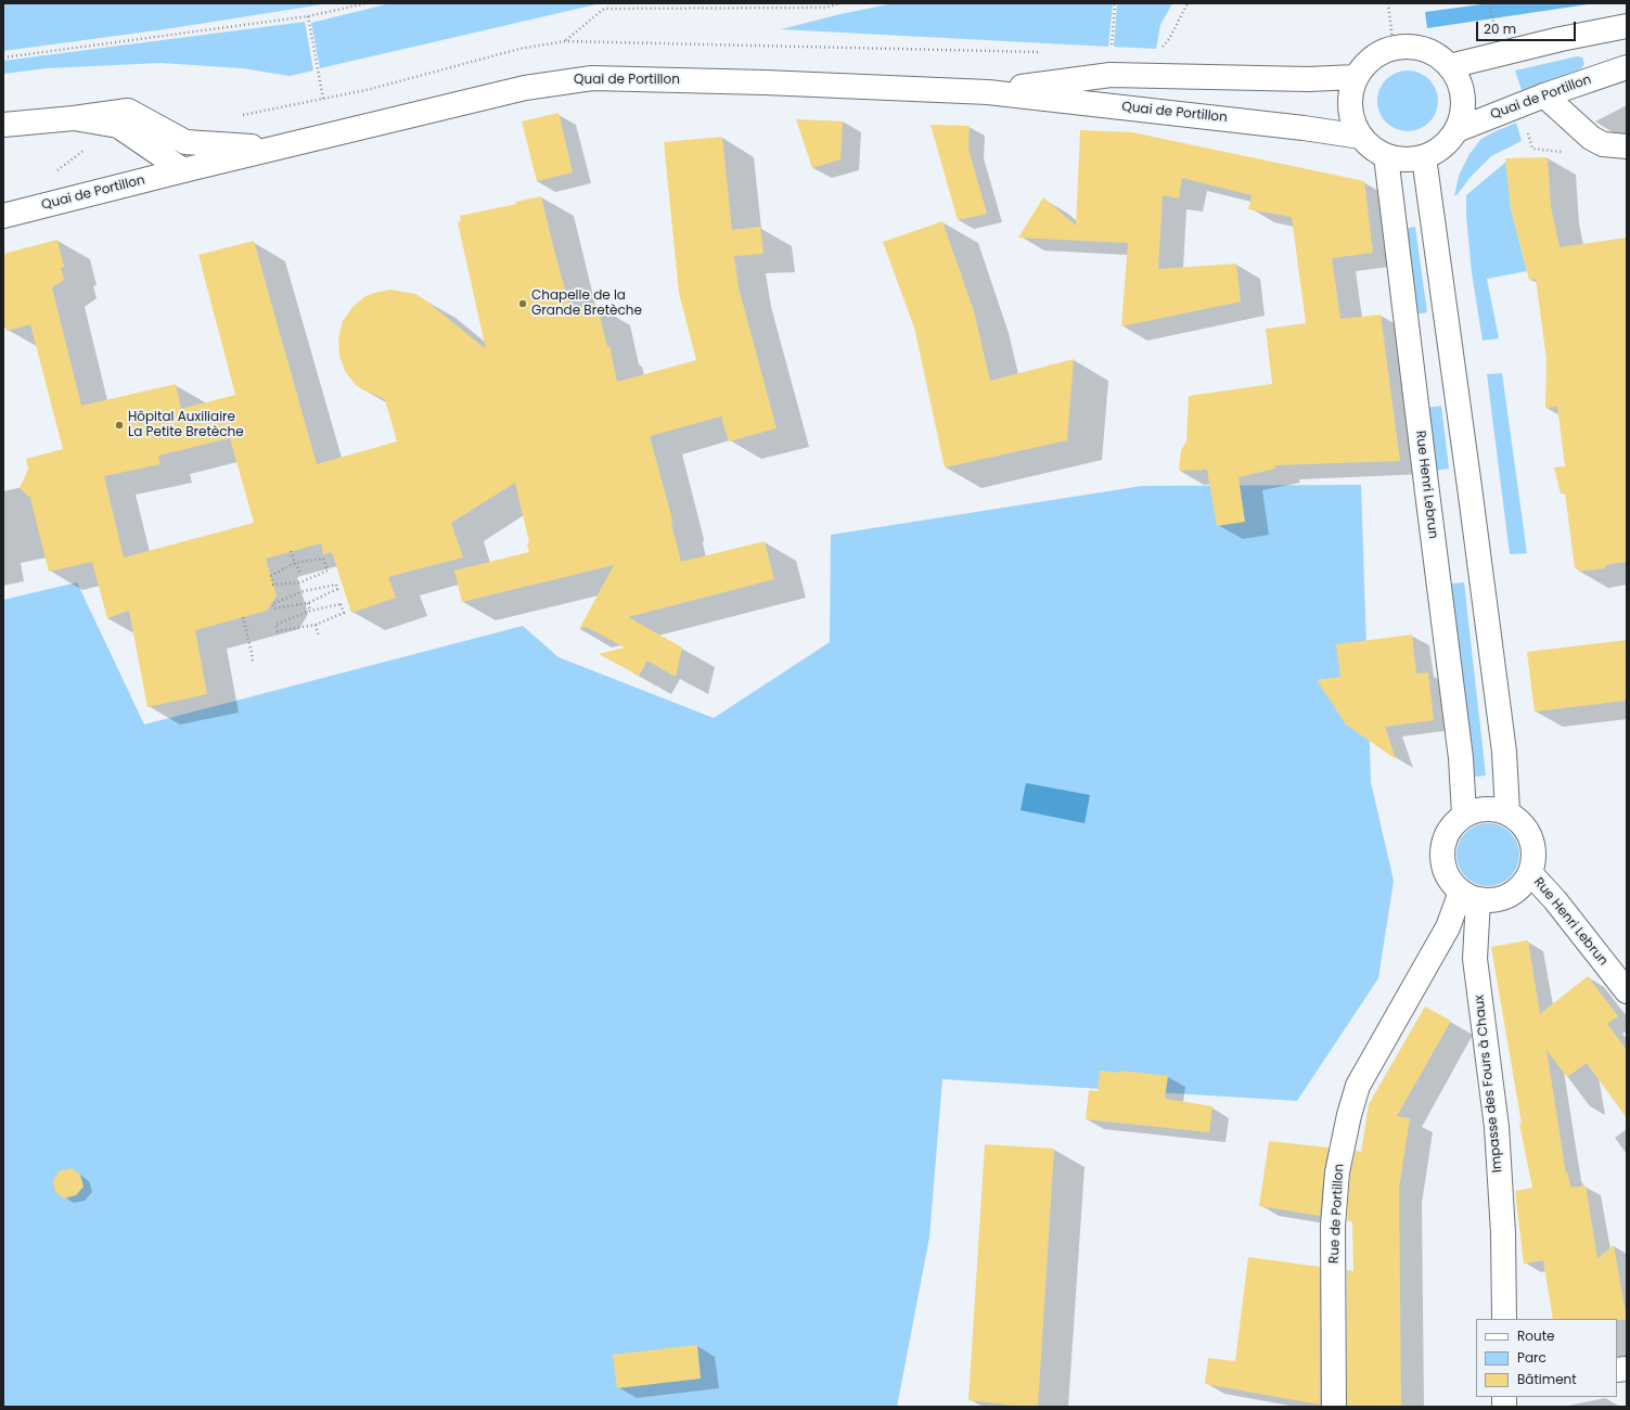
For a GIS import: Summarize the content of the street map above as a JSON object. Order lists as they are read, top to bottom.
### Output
{
  "streets": {
    "main road": [
      "Quai de Portillon",
      "Rue Henri Lebrun",
      "Impasse des Fours à Chaux",
      "Rue de Portillon"
    ]
  },
  "crossings": [
    ["Quai de Portillon", "Rue Henri Lebrun"],
    ["Rue Henri Lebrun", "Impasse des Fours à Chaux"],
    ["Rue Henri Lebrun", "Rue de Portillon"],
    ["Impasse des Fours à Chaux", "Rue de Portillon"]
  ],
  "places": ["Chapelle de la Grande Bretèche", "Hôpital Auxiliaire La Petite Bretèche"],
  "legend": ["Route", "Parc", "Bâtiment"],
  "scale_bar": "20 m"
}
